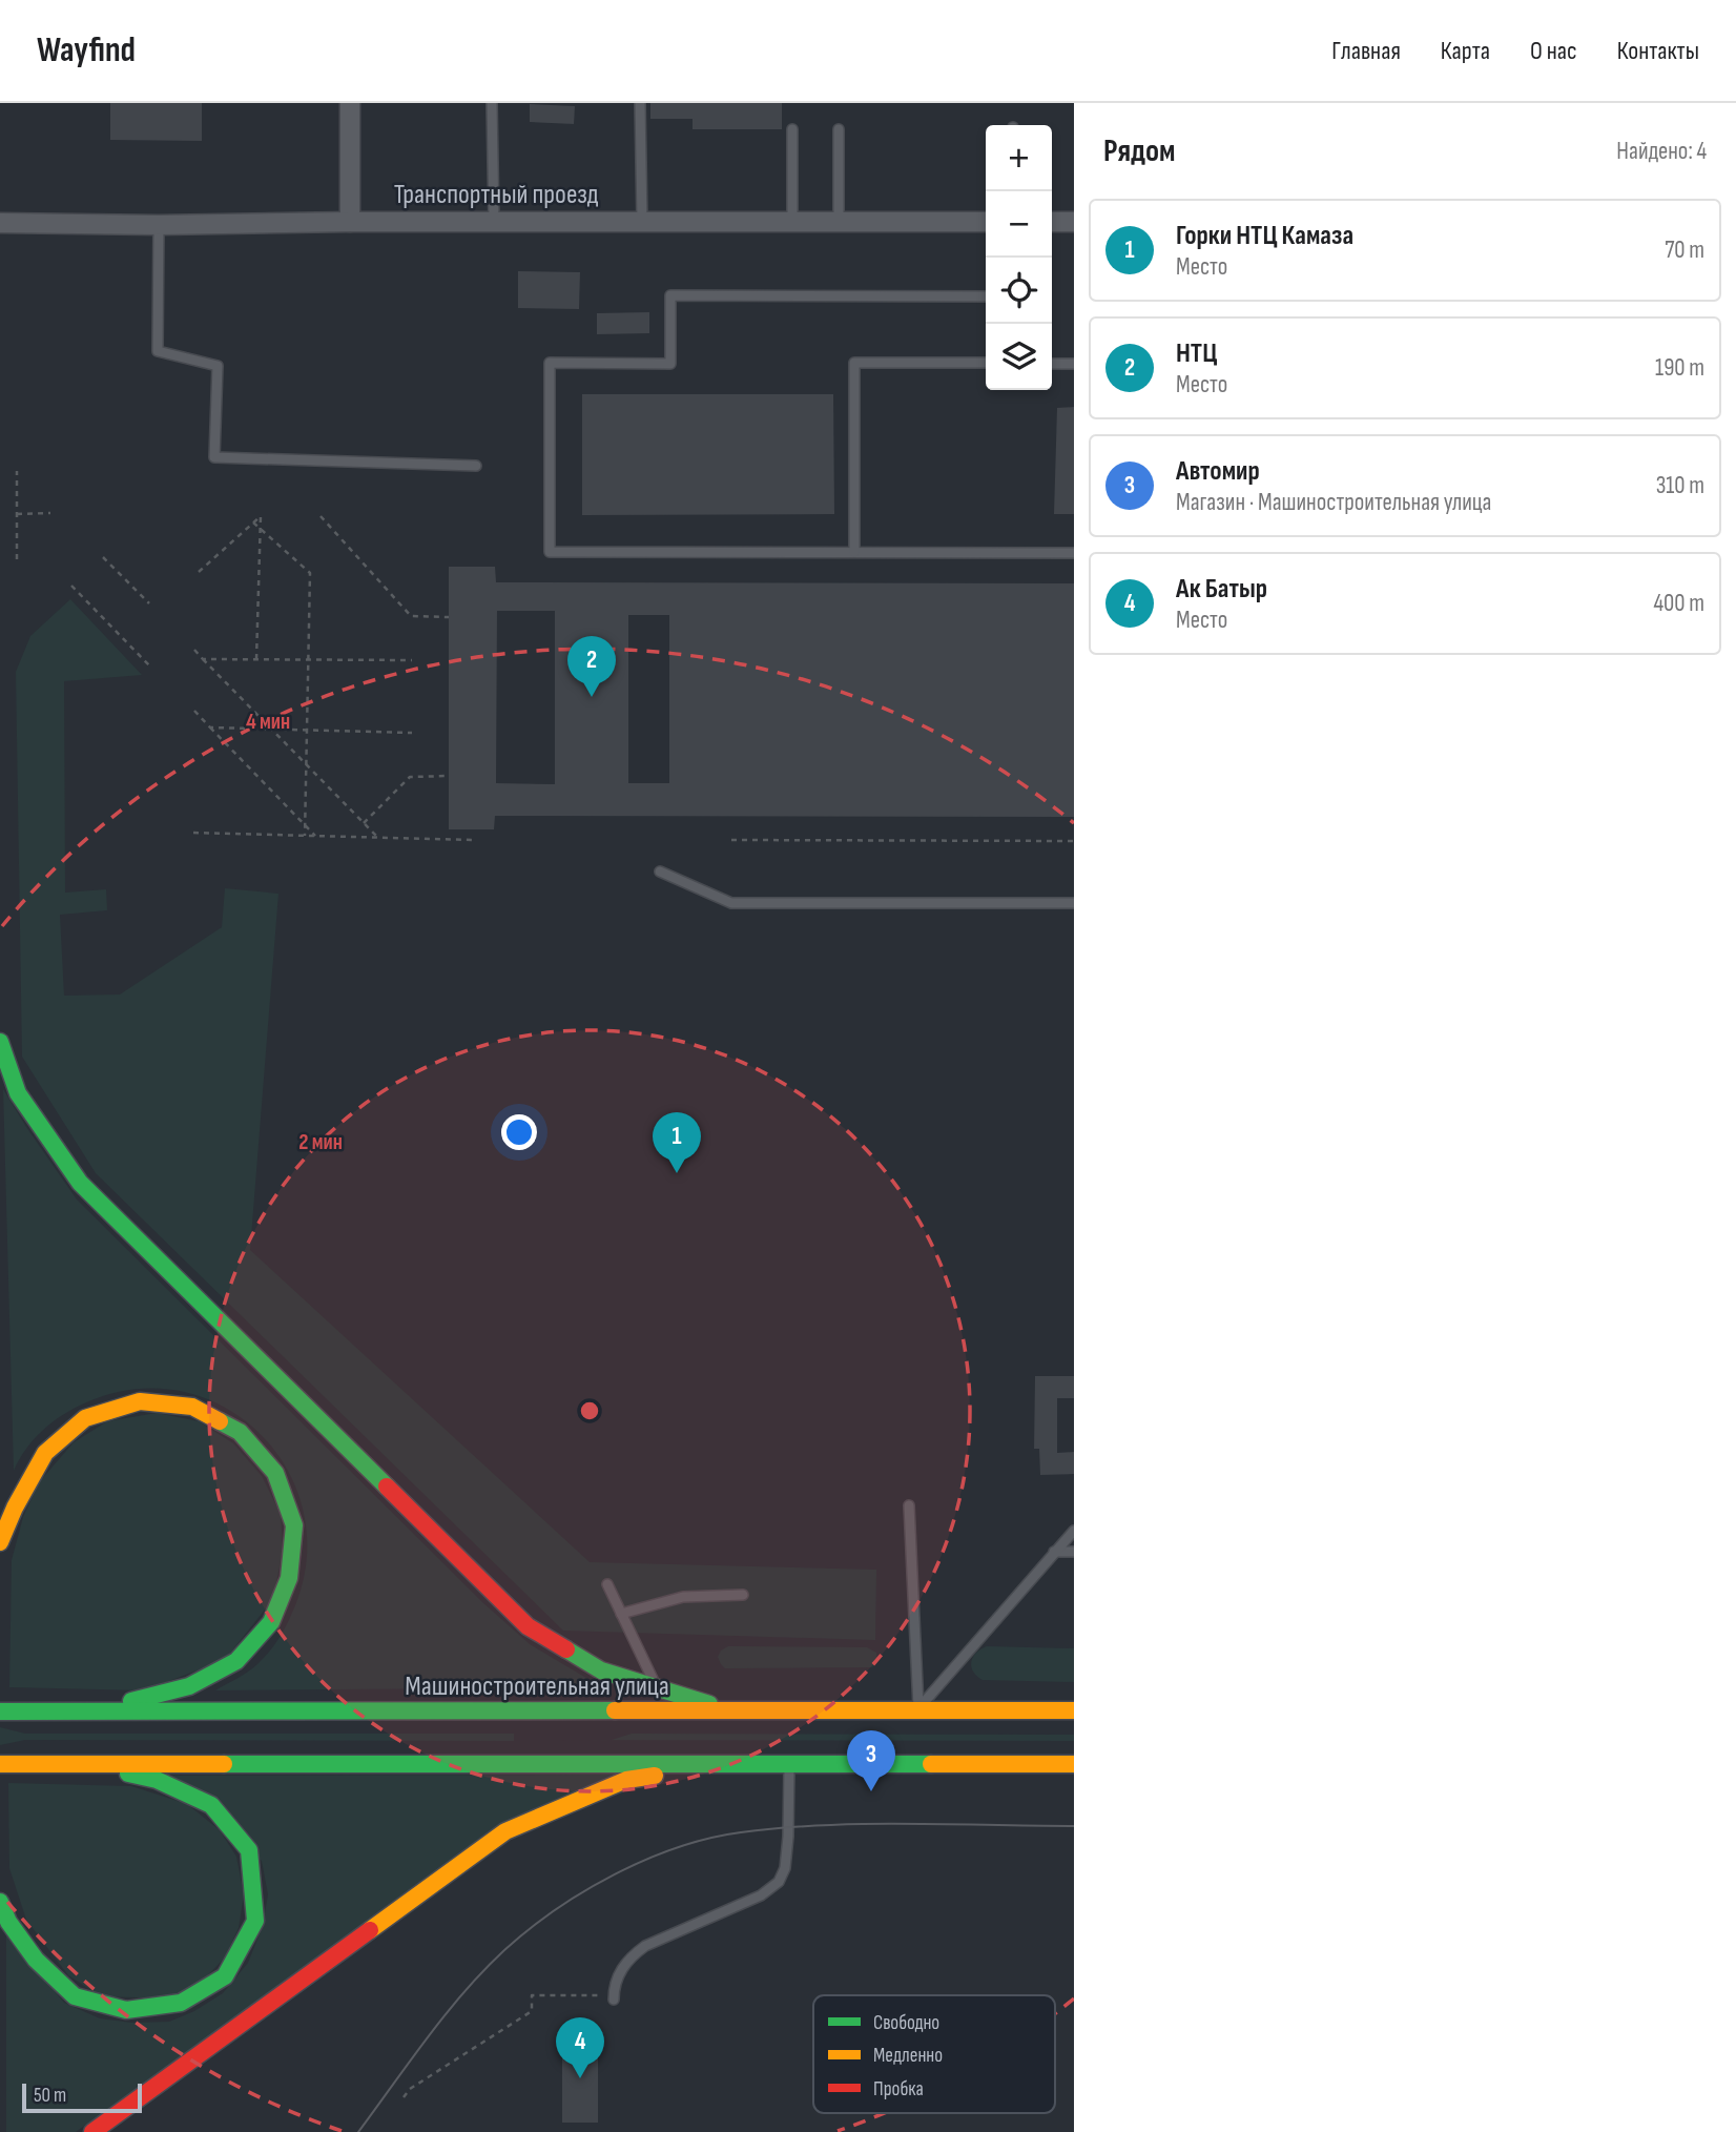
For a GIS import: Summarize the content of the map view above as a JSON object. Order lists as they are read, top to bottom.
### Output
{
  "streets": {
    "main road": ["Машиностроительная улица"],
    "street": ["Транспортный проезд"]
  },
  "legend": ["Свободно", "Медленно", "Пробка"],
  "scale_bar": "50 m",
  "page": {
    "header": "Wayfind",
    "nav": [
      "Главная",
      "Карта",
      "О нас",
      "Контакты"
    ],
    "heading": ["Рядом", "Найдено: 4"],
    "map_buttons": ["+", "−"],
    "list": [
      {
        "mark": "1",
        "name": "Горки НТЦ Камаза",
        "note": "Место",
        "value": "70 m"
      },
      {
        "mark": "2",
        "name": "НТЦ",
        "note": "Место",
        "value": "190 m"
      },
      {
        "mark": "3",
        "name": "Автомир",
        "note": "Магазин · Машиностроительная улица",
        "value": "310 m"
      },
      {
        "mark": "4",
        "name": "Ак Батыр",
        "note": "Место",
        "value": "400 m"
      }
    ],
    "pins": [
      "2",
      "1",
      "3",
      "4"
    ],
    "scale": "50 m"
  },
  "rings": ["4 мин", "2 мин"]
}
